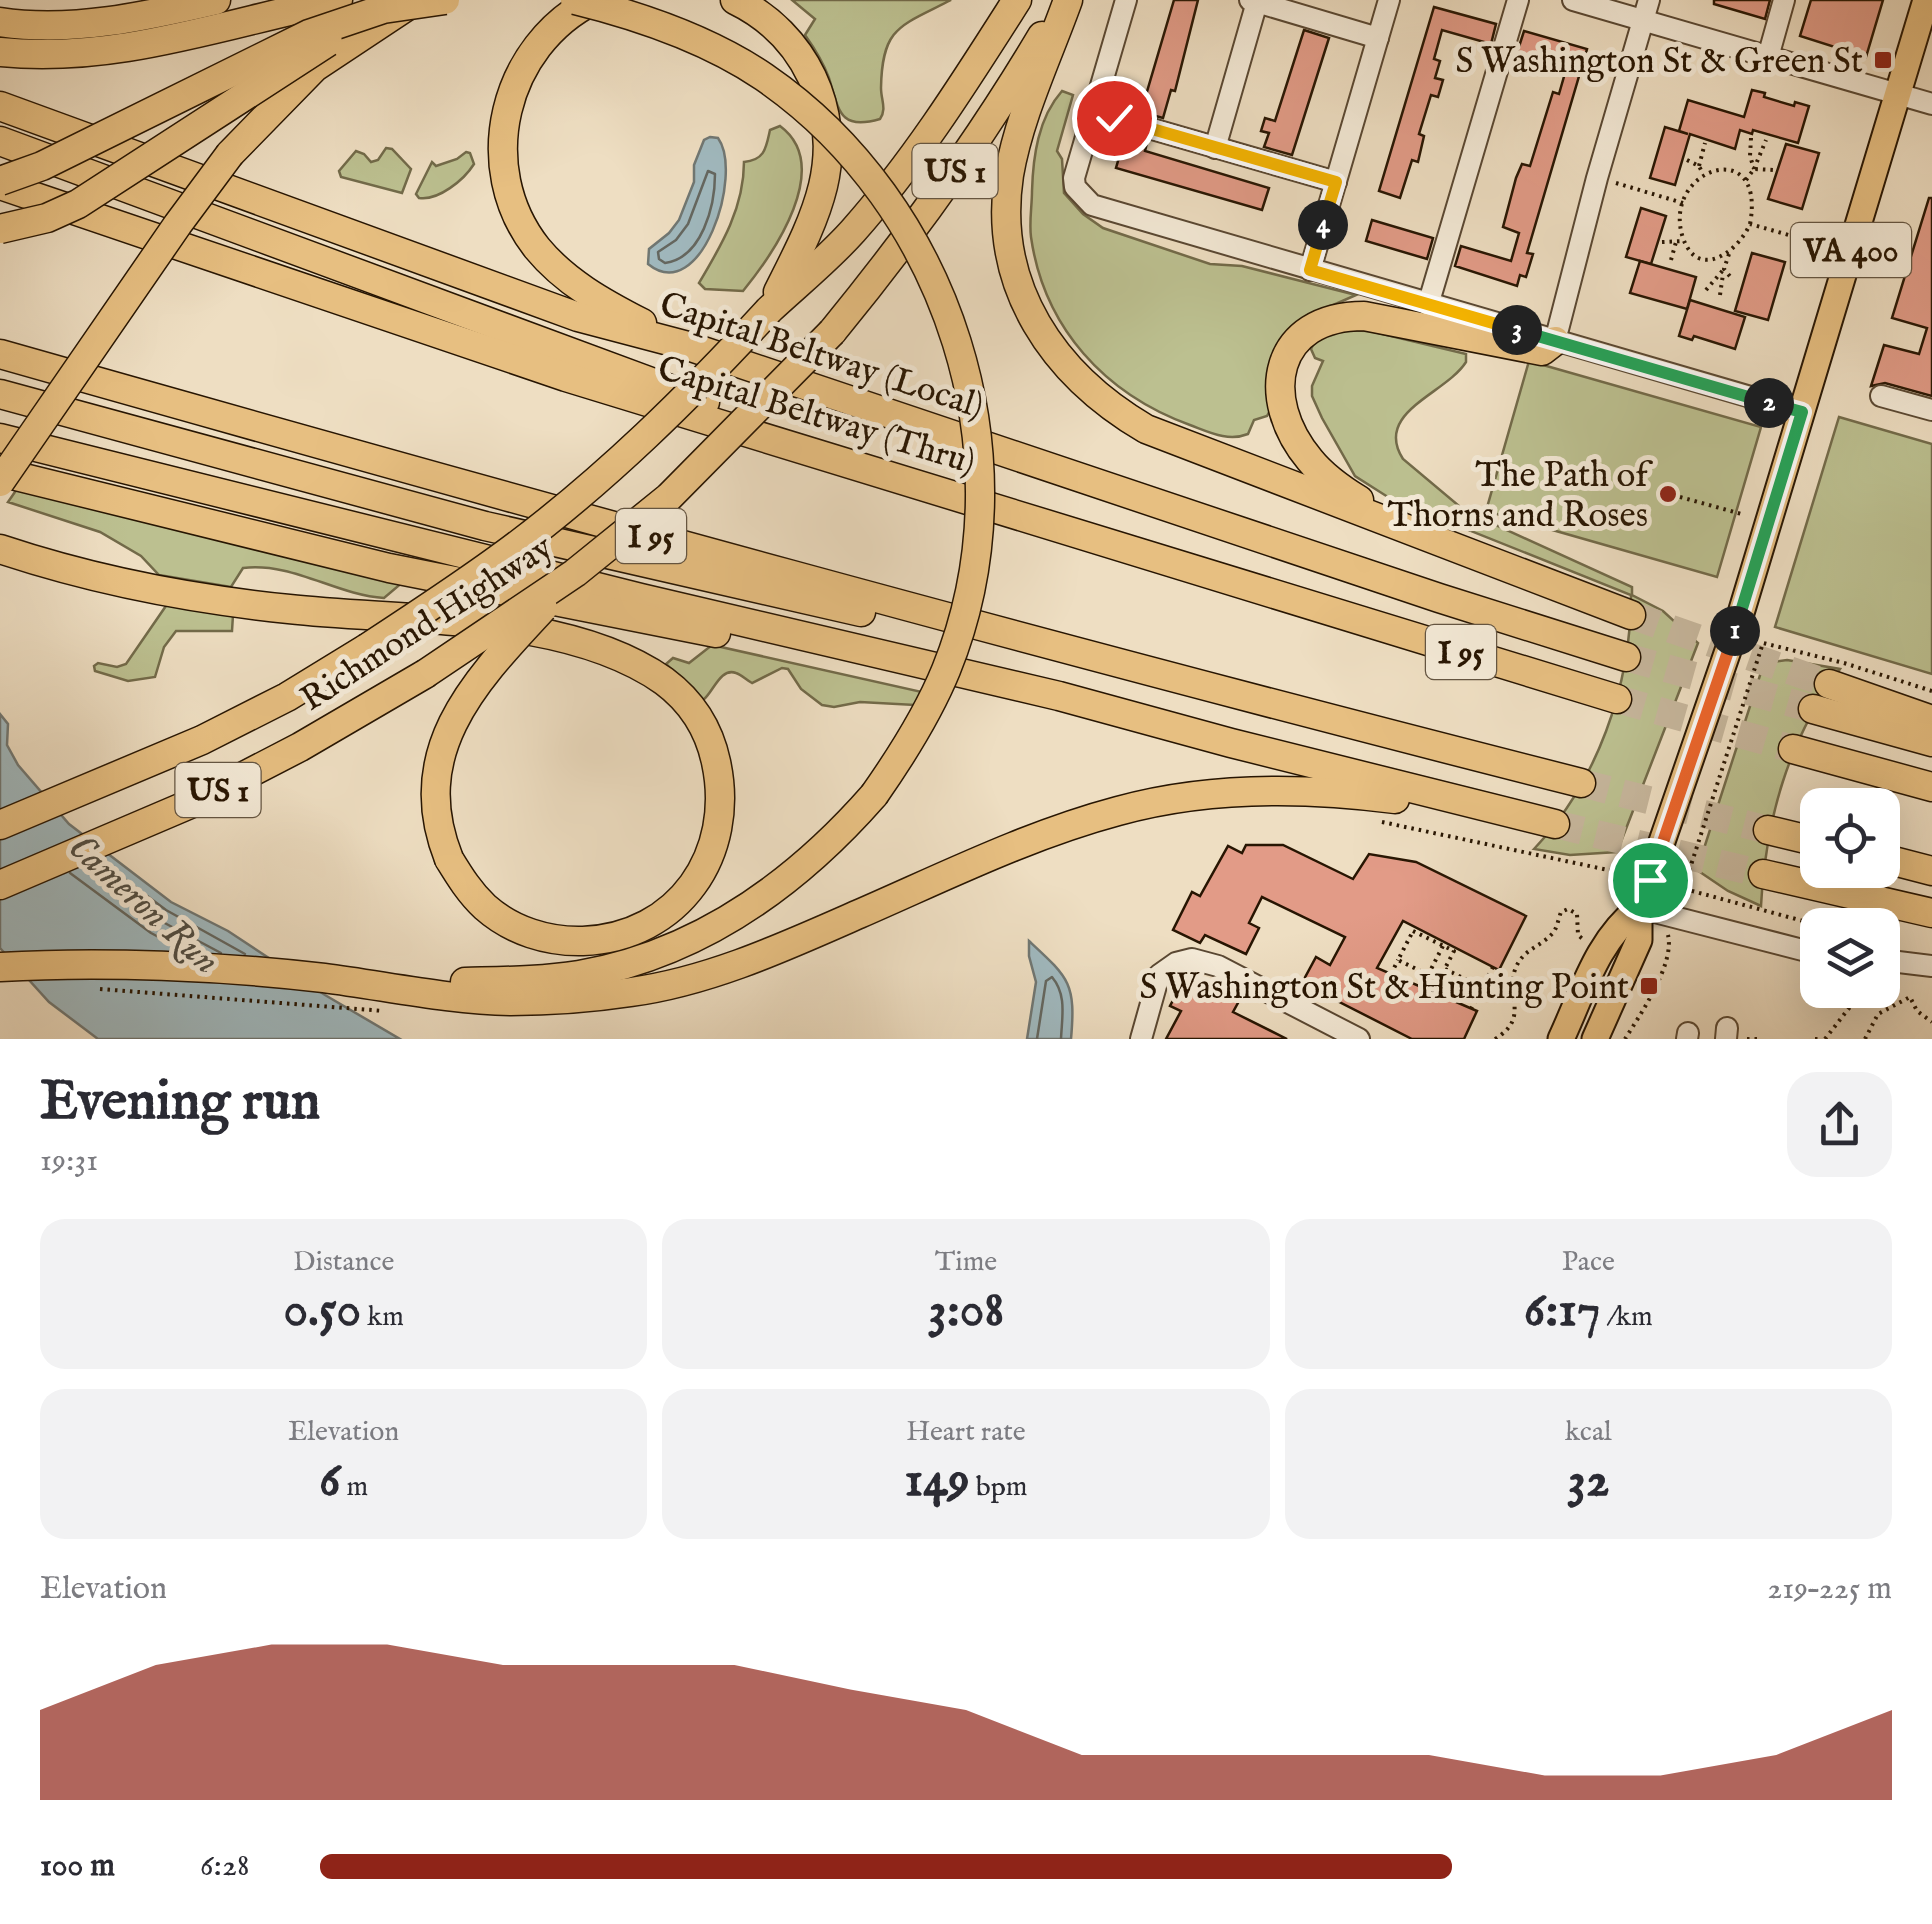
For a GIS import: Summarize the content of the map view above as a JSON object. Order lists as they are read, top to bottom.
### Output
{
  "streets": {
    "highway": [
      "US 1",
      "Capital Beltway (Local)",
      "Capital Beltway (Thru)",
      "I 95",
      "Richmond Highway"
    ],
    "main road": ["VA 400"]
  },
  "crossings": [
    ["US 1", "Richmond Highway"]
  ],
  "water": ["Cameron Run"],
  "places": {
    "transit": ["S Washington St & Green St", "S Washington St & Hunting Point"],
    "other": ["The Path of Thorns and Roses"]
  },
  "page": {
    "pins": [
      "4",
      "3",
      "2",
      "1"
    ],
    "heading": ["Evening run", "19:31"],
    "stats": [
      ["Distance", "0.50 km"],
      ["Time", "3:08"],
      ["Pace", "6:17 /km"],
      ["Elevation", "6 m"],
      ["Heart rate", "149 bpm"],
      ["kcal", "32"]
    ],
    "chart": ["Elevation", "219–225 m"],
    "list": [
      {
        "name": "100 m",
        "note": "6:28"
      }
    ]
  }
}
